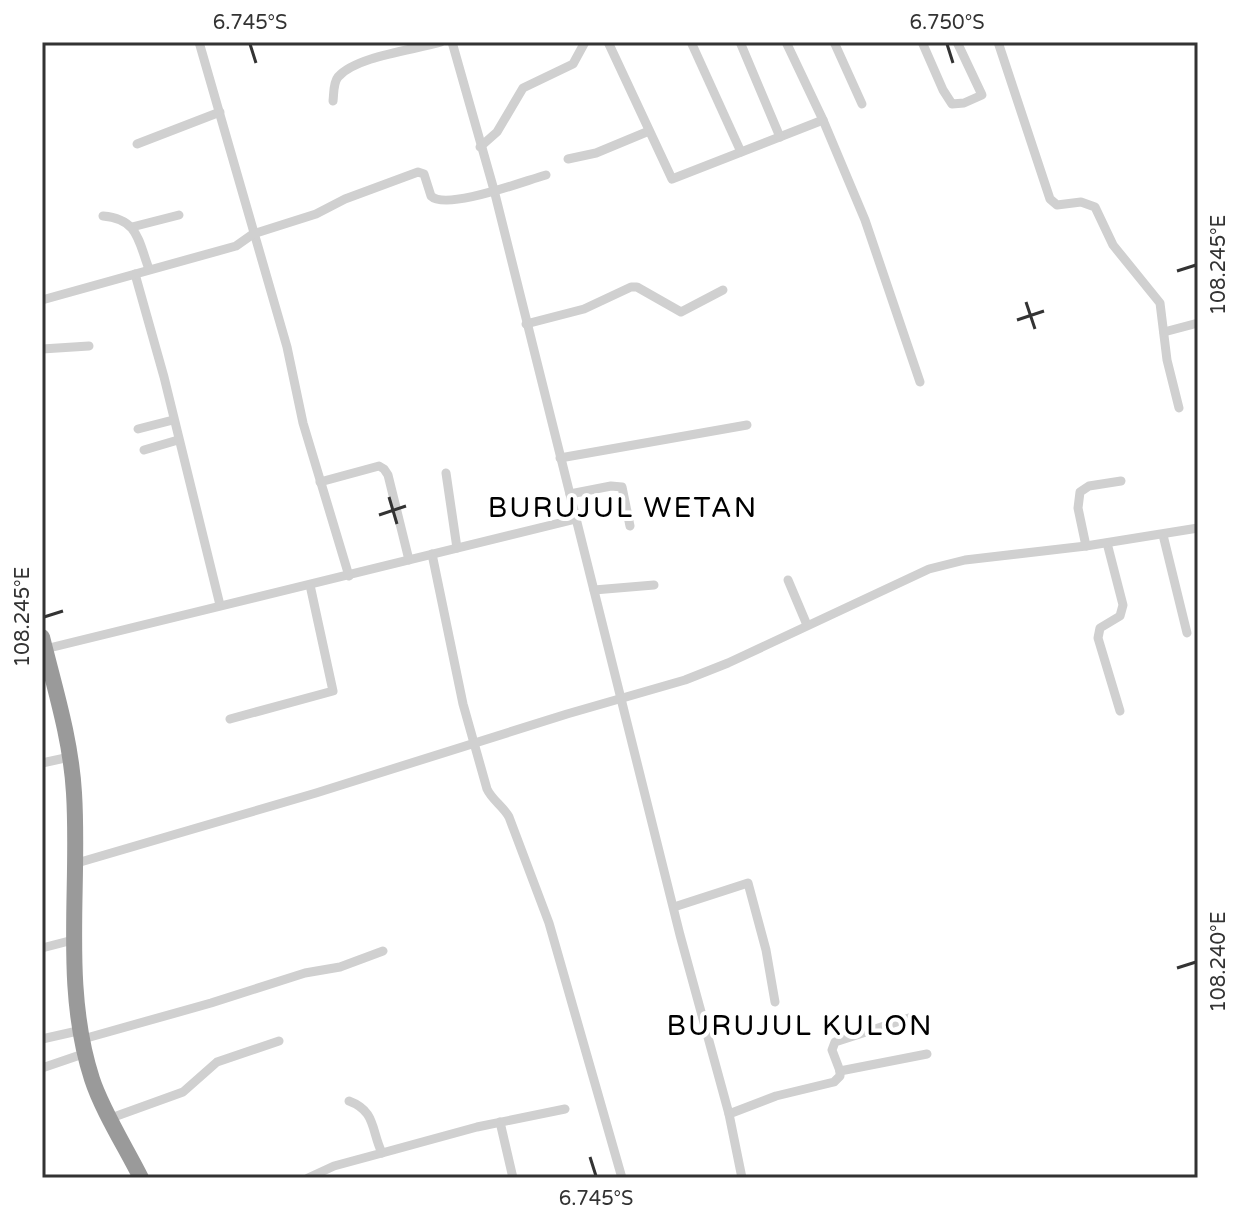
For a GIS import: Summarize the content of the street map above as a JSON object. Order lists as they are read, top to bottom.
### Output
{
  "districts": ["BURUJUL WETAN", "BURUJUL KULON"],
  "coordinates": [
    "6.745°S",
    "6.750°S",
    "108.245°E",
    "108.240°E"
  ]
}
